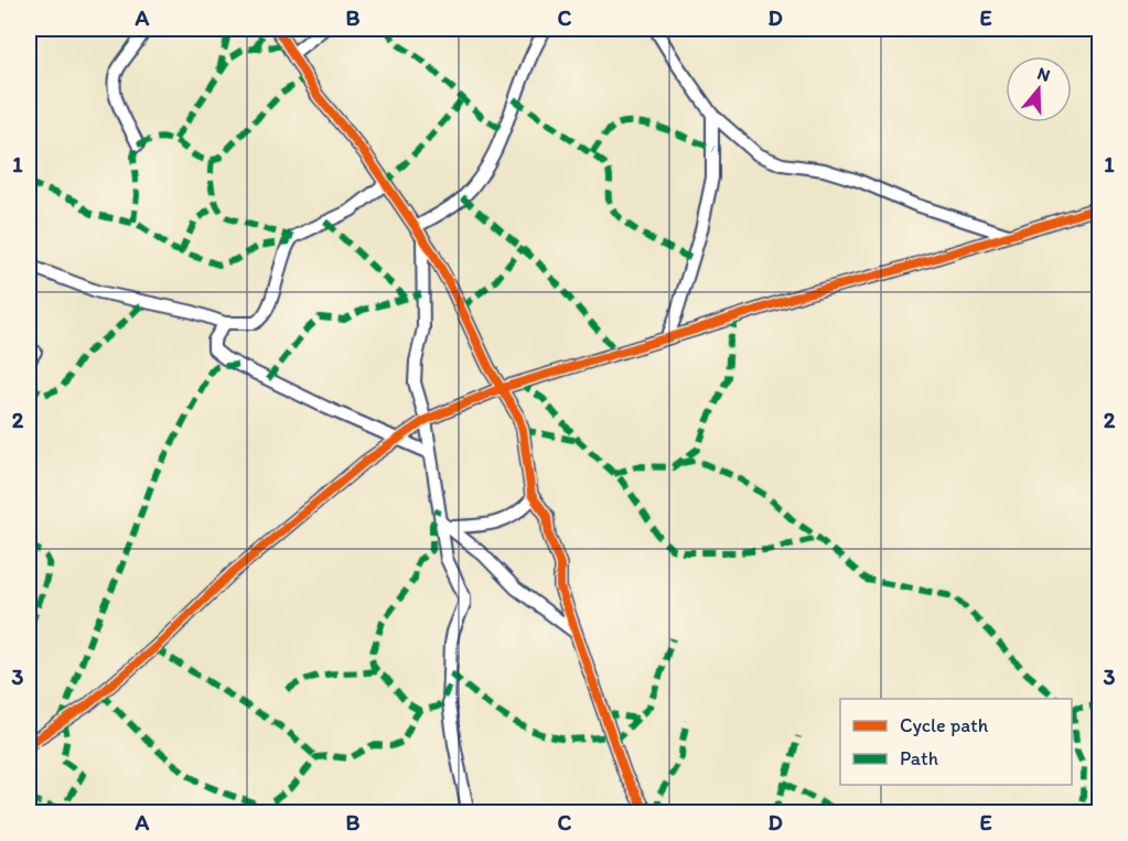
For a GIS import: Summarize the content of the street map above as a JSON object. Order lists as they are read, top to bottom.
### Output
{
  "legend": ["Cycle path", "Path"],
  "north": "top",
  "grid": {
    "columns": [
      "A",
      "B",
      "C",
      "D",
      "E"
    ],
    "rows": ["1", "2", "3"]
  }
}
